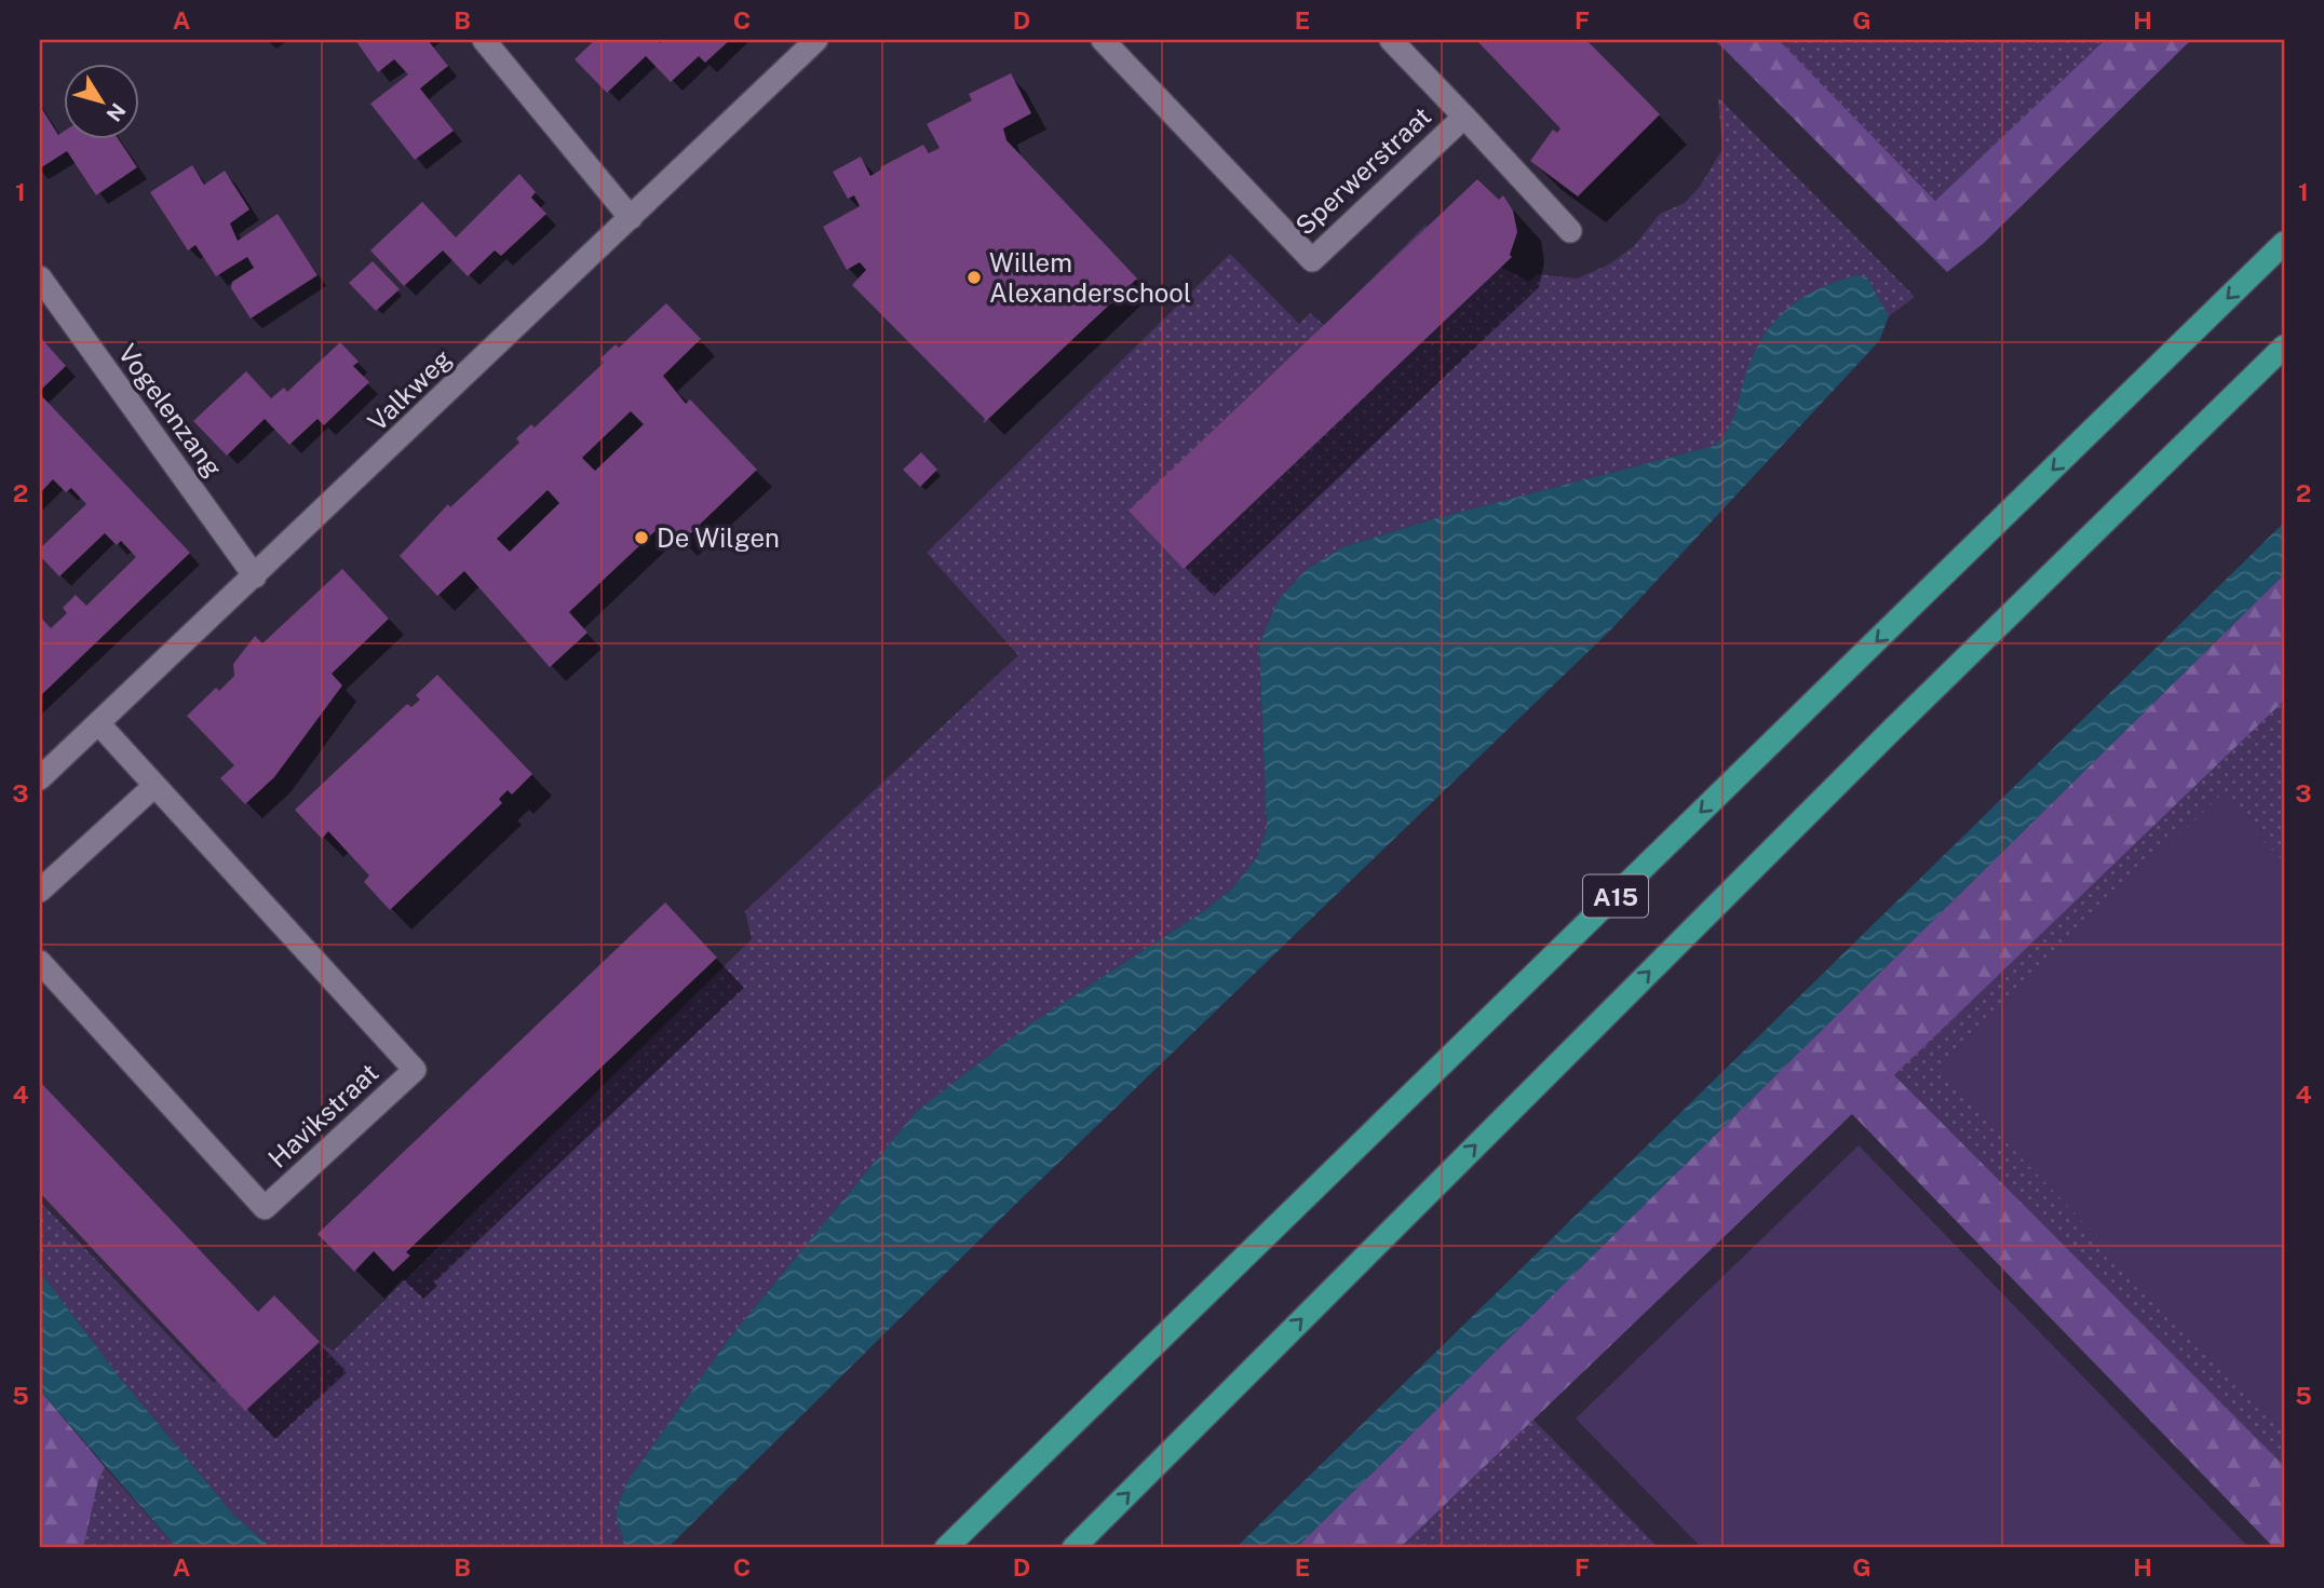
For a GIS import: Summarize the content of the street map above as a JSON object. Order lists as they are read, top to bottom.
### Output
{
  "streets": {
    "highway": ["A15"],
    "street": [
      "Sperwerstraat",
      "Valkweg",
      "Vogelenzang",
      "Havikstraat"
    ]
  },
  "crossings": [
    ["Valkweg", "Vogelenzang"],
    ["Valkweg", "Havikstraat"]
  ],
  "places": ["Willem Alexanderschool", "De Wilgen"],
  "north": "bottom right",
  "grid": {
    "columns": [
      "A",
      "B",
      "C",
      "D",
      "E",
      "F",
      "G",
      "H"
    ],
    "rows": [
      "1",
      "2",
      "3",
      "4",
      "5"
    ]
  }
}
